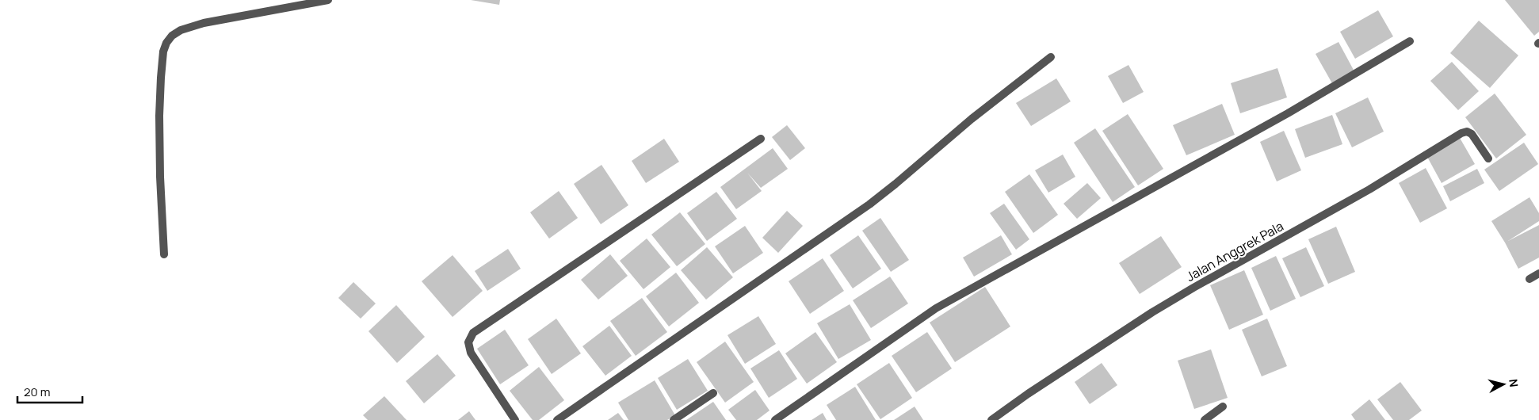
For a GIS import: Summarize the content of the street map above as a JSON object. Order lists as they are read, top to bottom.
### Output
{
  "streets": {
    "street": ["Jalan Anggrek Pala"]
  },
  "scale_bar": "20 m",
  "north": "right"
}
